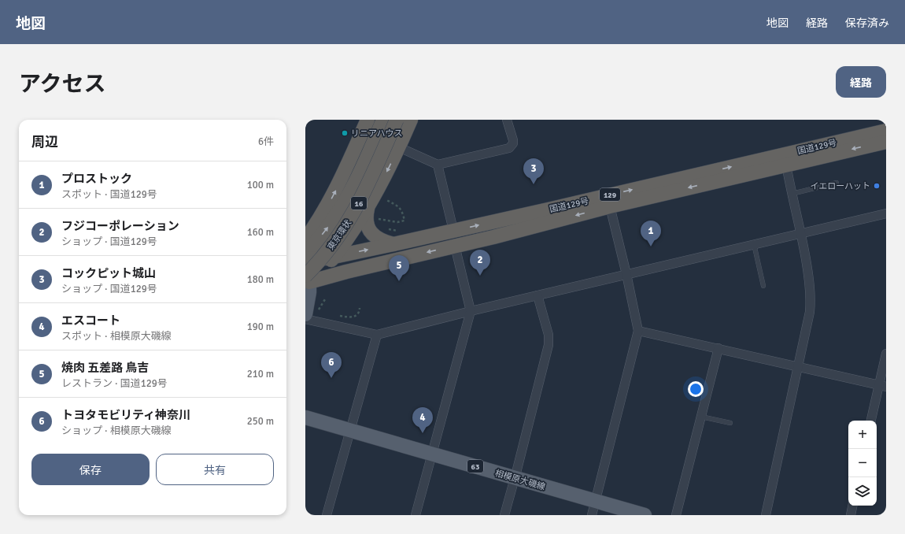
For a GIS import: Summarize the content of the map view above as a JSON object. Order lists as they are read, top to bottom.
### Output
{
  "streets": {
    "highway": [
      "国道129号",
      "129",
      "16",
      "東京環状"
    ],
    "main road": ["63", "相模原大磯線"]
  },
  "crossings": [
    ["国道129号", "東京環状"]
  ],
  "places": ["リニアハウス", "イエローハット"],
  "page": {
    "header": "地図",
    "nav": ["地図", "経路", "保存済み"],
    "title": "アクセス",
    "buttons": [
      "経路",
      ["保存", "共有"]
    ],
    "heading": ["周辺", "6件"],
    "pins": [
      "3",
      "1",
      "2",
      "5",
      "6",
      "4"
    ],
    "list": [
      {
        "mark": "1",
        "name": "プロストック",
        "note": "スポット · 国道129号",
        "value": "100 m"
      },
      {
        "mark": "2",
        "name": "フジコーポレーション",
        "note": "ショップ · 国道129号",
        "value": "160 m"
      },
      {
        "mark": "3",
        "name": "コックピット城山",
        "note": "ショップ · 国道129号",
        "value": "180 m"
      },
      {
        "mark": "4",
        "name": "エスコート",
        "note": "スポット · 相模原大磯線",
        "value": "190 m"
      },
      {
        "mark": "5",
        "name": "焼肉 五差路 鳥吉",
        "note": "レストラン · 国道129号",
        "value": "210 m"
      },
      {
        "mark": "6",
        "name": "トヨタモビリティ神奈川",
        "note": "ショップ · 相模原大磯線",
        "value": "250 m"
      }
    ],
    "map_buttons": ["+", "−"]
  }
}
